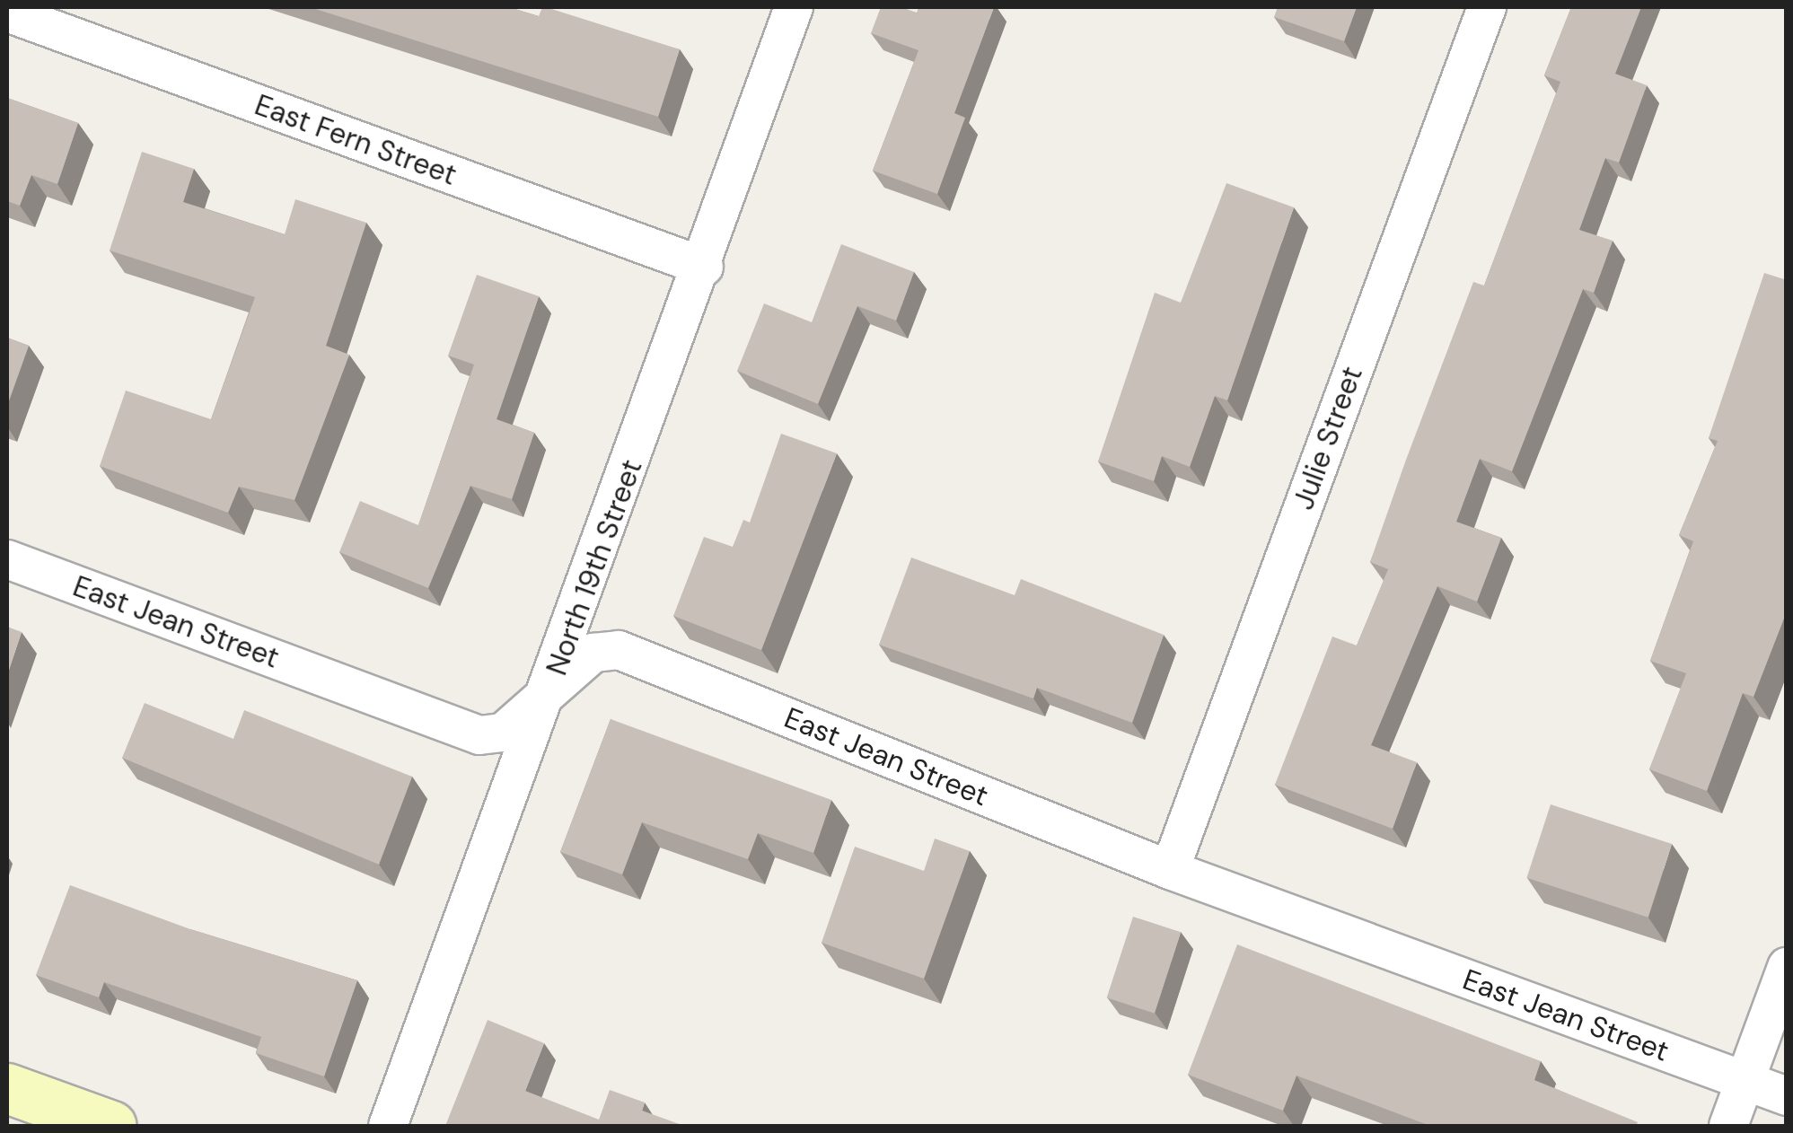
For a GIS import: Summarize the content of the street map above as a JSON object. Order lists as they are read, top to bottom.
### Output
{
  "streets": {
    "street": [
      "East Fern Street",
      "Julie Street",
      "North 19th Street",
      "East Jean Street"
    ]
  },
  "crossings": [
    ["East Fern Street", "North 19th Street"],
    ["Julie Street", "East Jean Street"],
    ["North 19th Street", "East Jean Street"]
  ]
}
